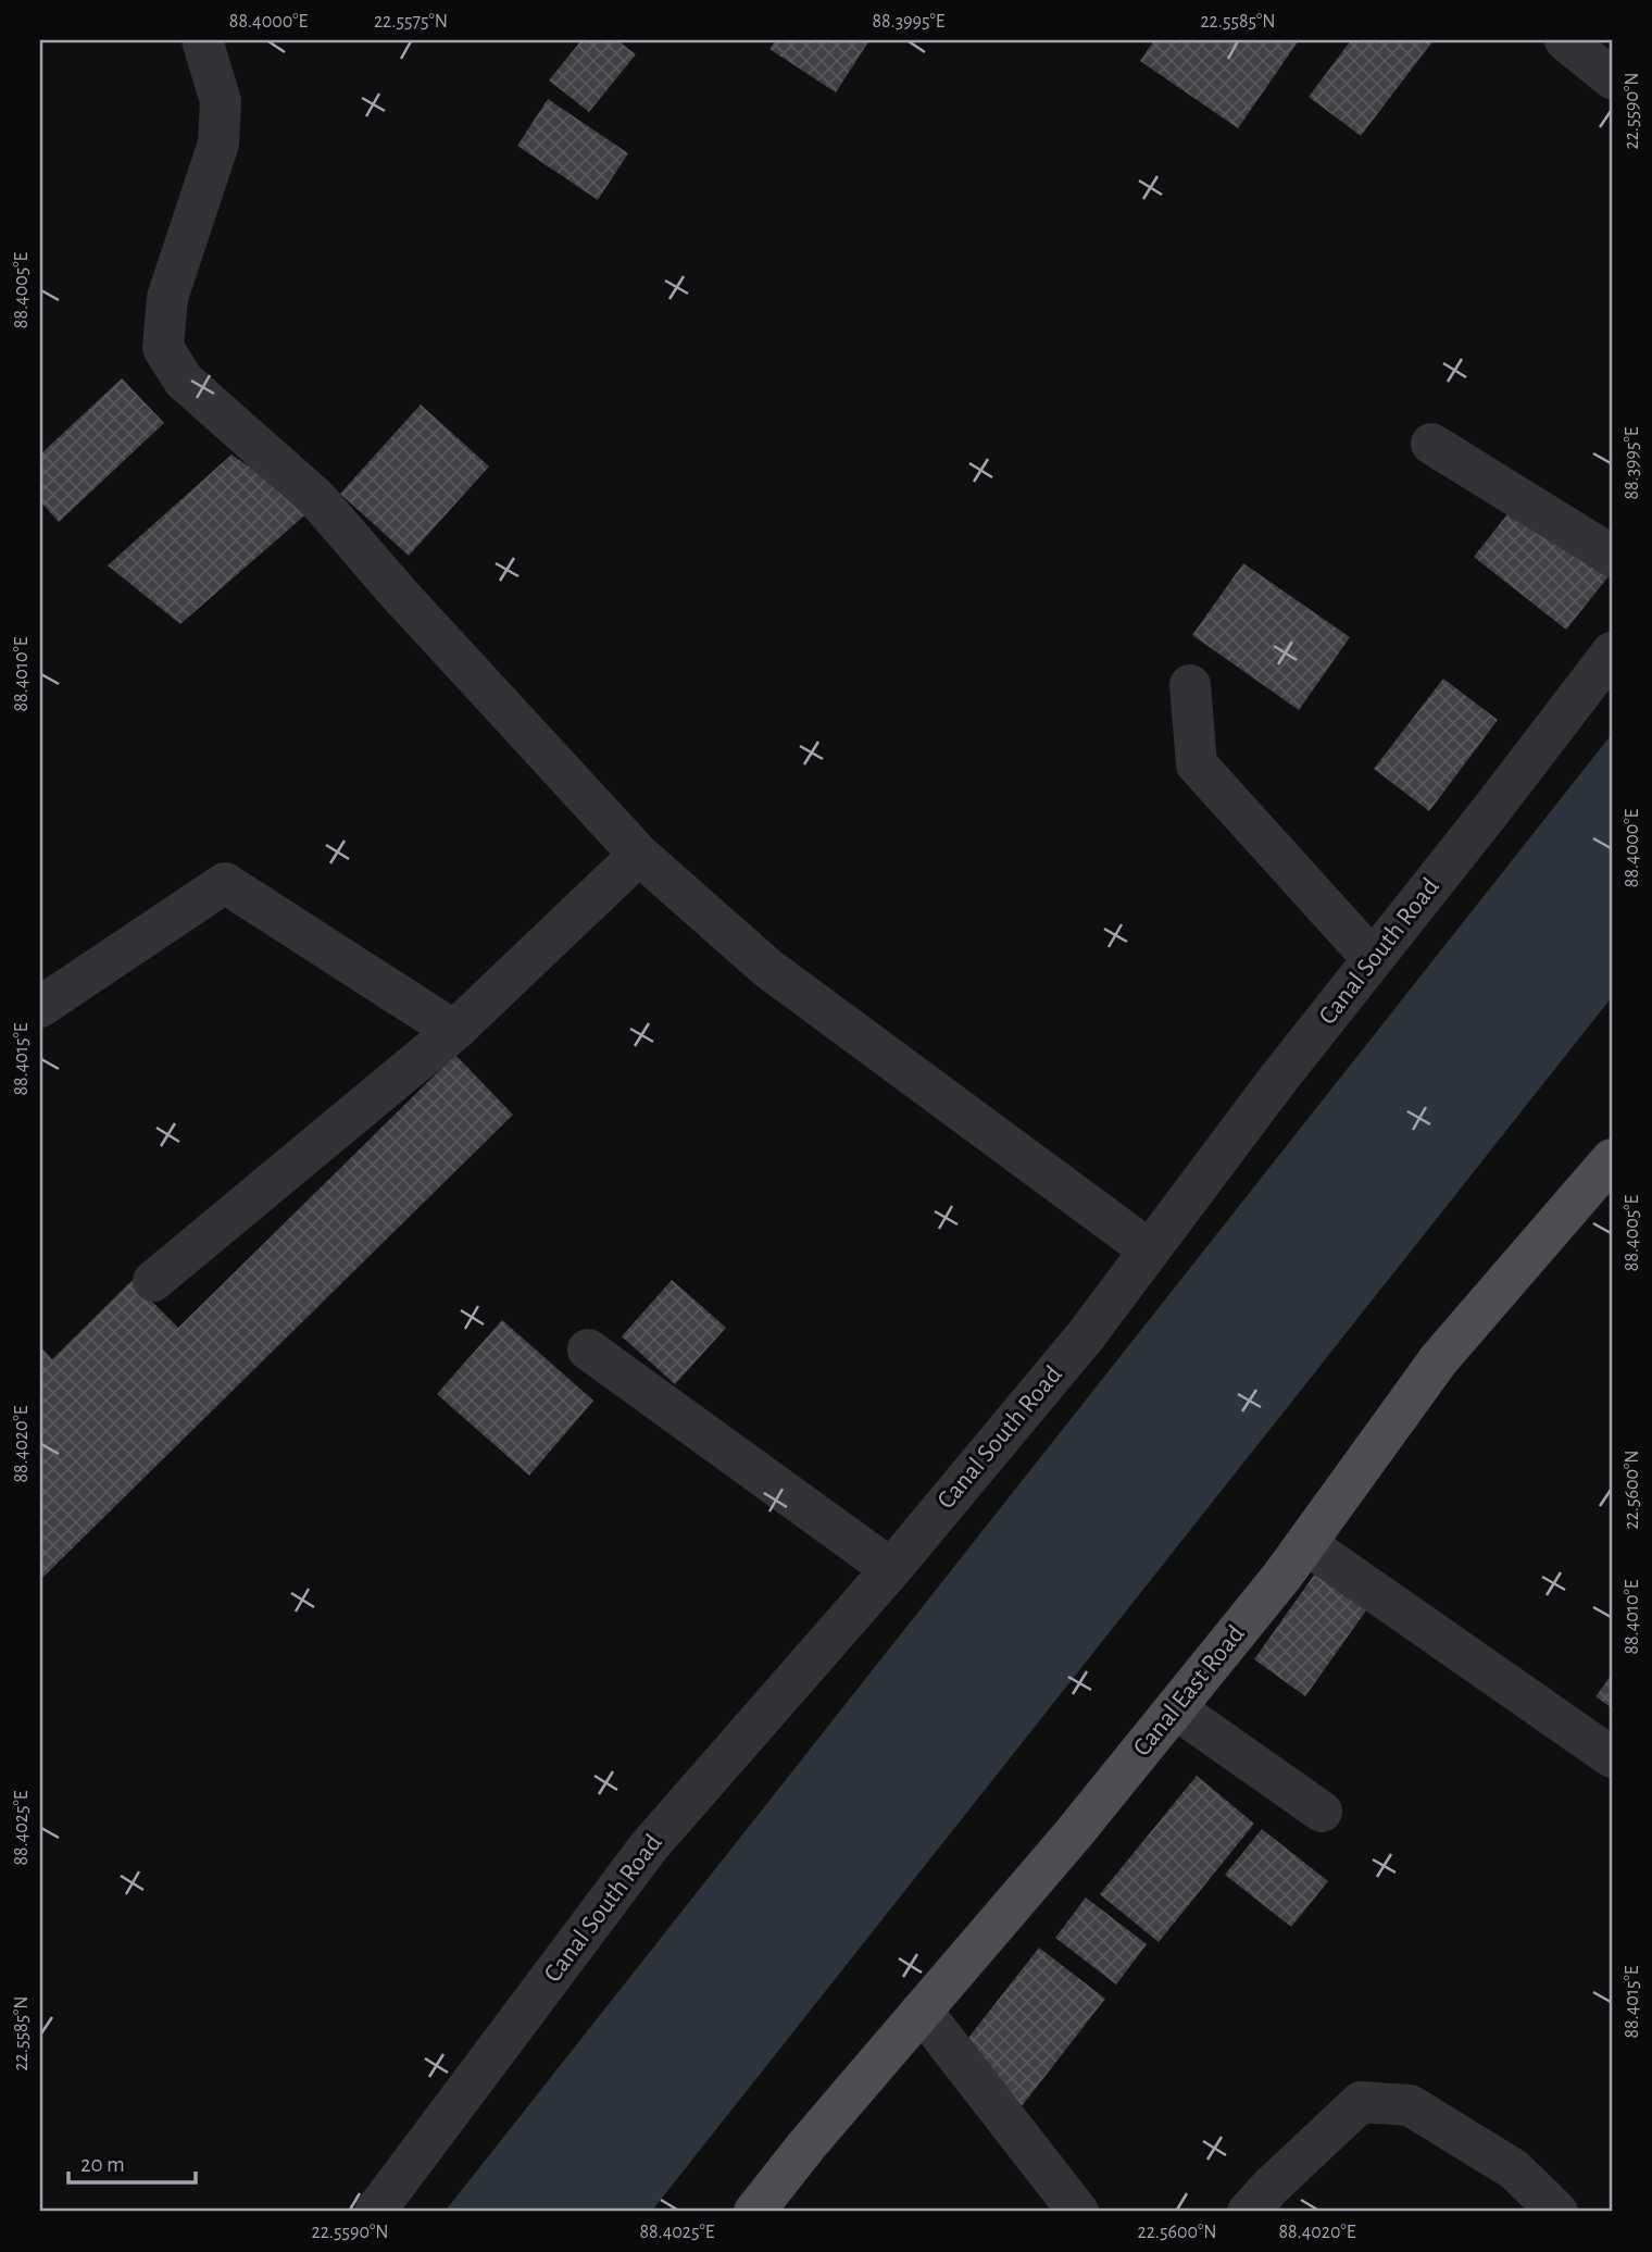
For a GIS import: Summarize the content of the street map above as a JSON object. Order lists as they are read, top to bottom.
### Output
{
  "streets": {
    "main road": ["Canal East Road"],
    "street": ["Canal South Road"]
  },
  "scale_bar": "20 m",
  "coordinates": [
    "88.4000°E",
    "22.5575°N",
    "88.3995°E",
    "22.5585°N",
    "22.5590°N",
    "88.4005°E",
    "88.4010°E",
    "88.4015°E",
    "88.4020°E",
    "22.5600°N",
    "88.4025°E"
  ]
}
